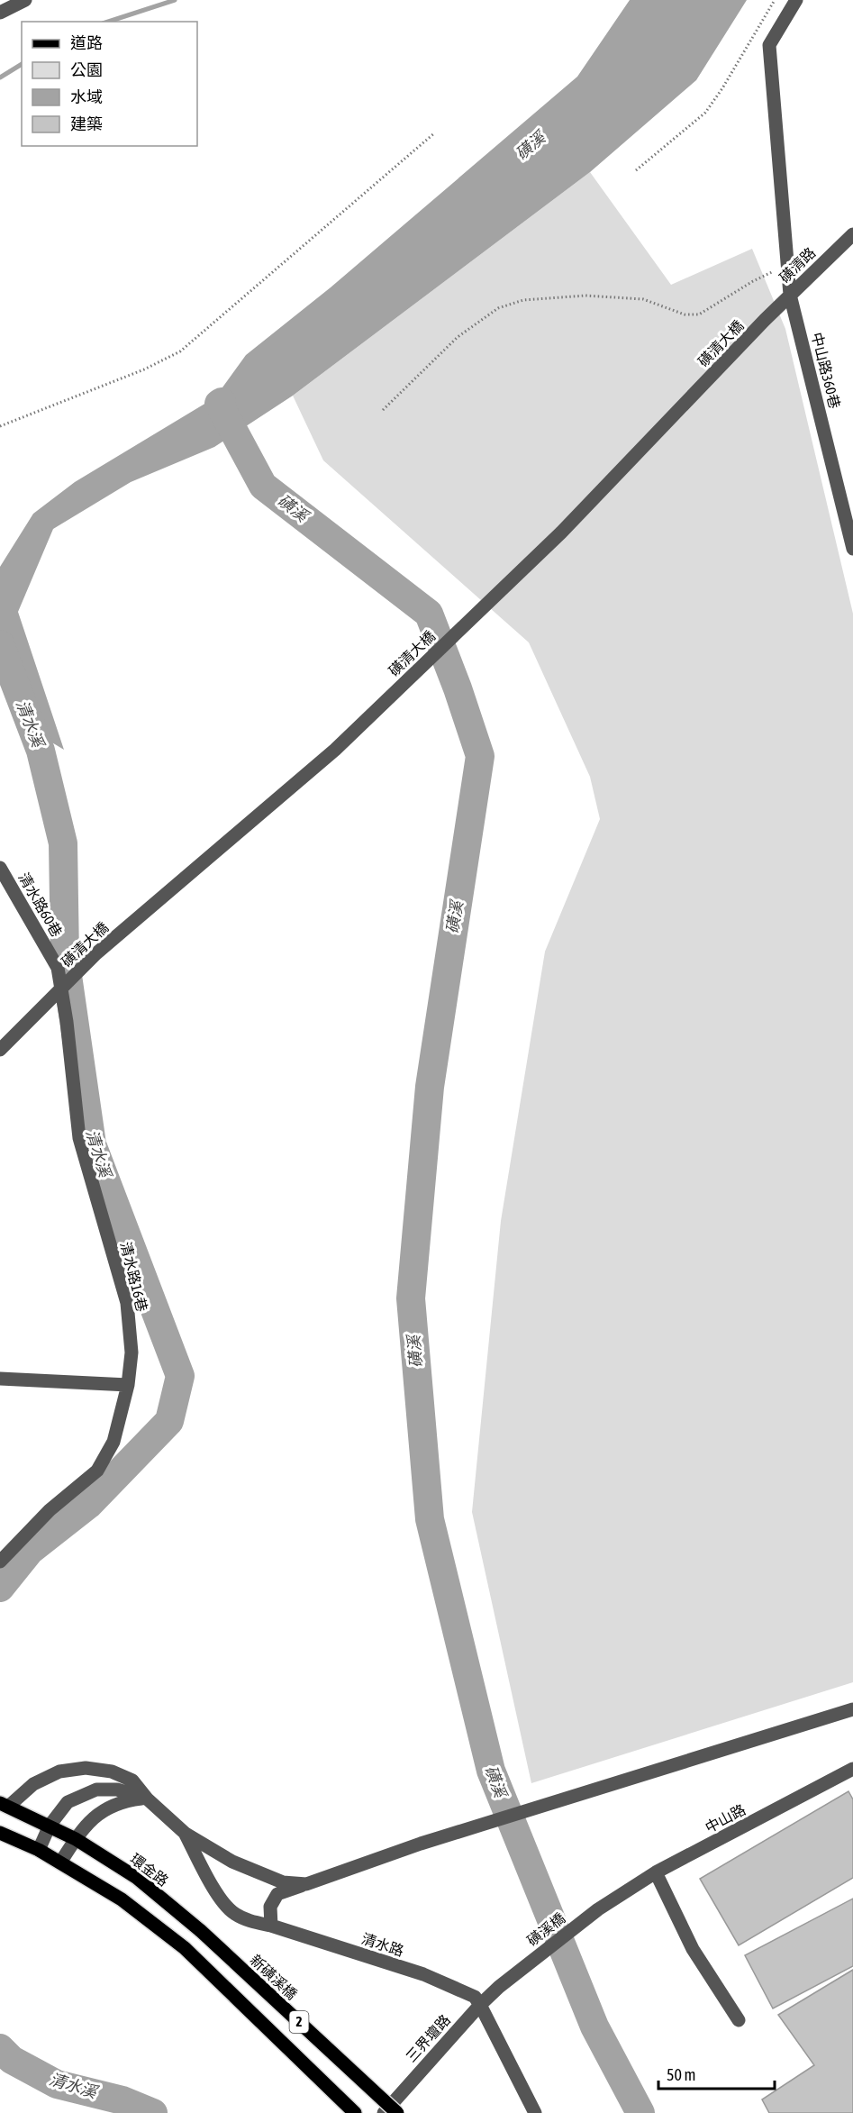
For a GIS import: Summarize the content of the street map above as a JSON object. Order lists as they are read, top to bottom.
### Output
{
  "streets": {
    "main road": [
      "環金路",
      "清水路",
      "新磺溪橋",
      "2"
    ],
    "street": [
      "磺清路",
      "磺清大橋",
      "中山路360巷",
      "清水路60巷",
      "清水路16巷",
      "中山路",
      "磺溪橋",
      "三界壇路"
    ]
  },
  "crossings": [
    ["磺清路", "磺清大橋"],
    ["磺清路", "中山路360巷"],
    ["磺清大橋", "清水路60巷"],
    ["磺清大橋", "清水路16巷"],
    ["清水路60巷", "清水路16巷"],
    ["中山路", "磺溪橋"],
    ["環金路", "清水路"],
    ["環金路", "新磺溪橋"],
    ["磺溪橋", "三界壇路"],
    ["清水路", "三界壇路"]
  ],
  "water": ["磺溪", "清水溪"],
  "legend": [
    "道路",
    "公園",
    "水域",
    "建築"
  ],
  "scale_bar": "50 m"
}
